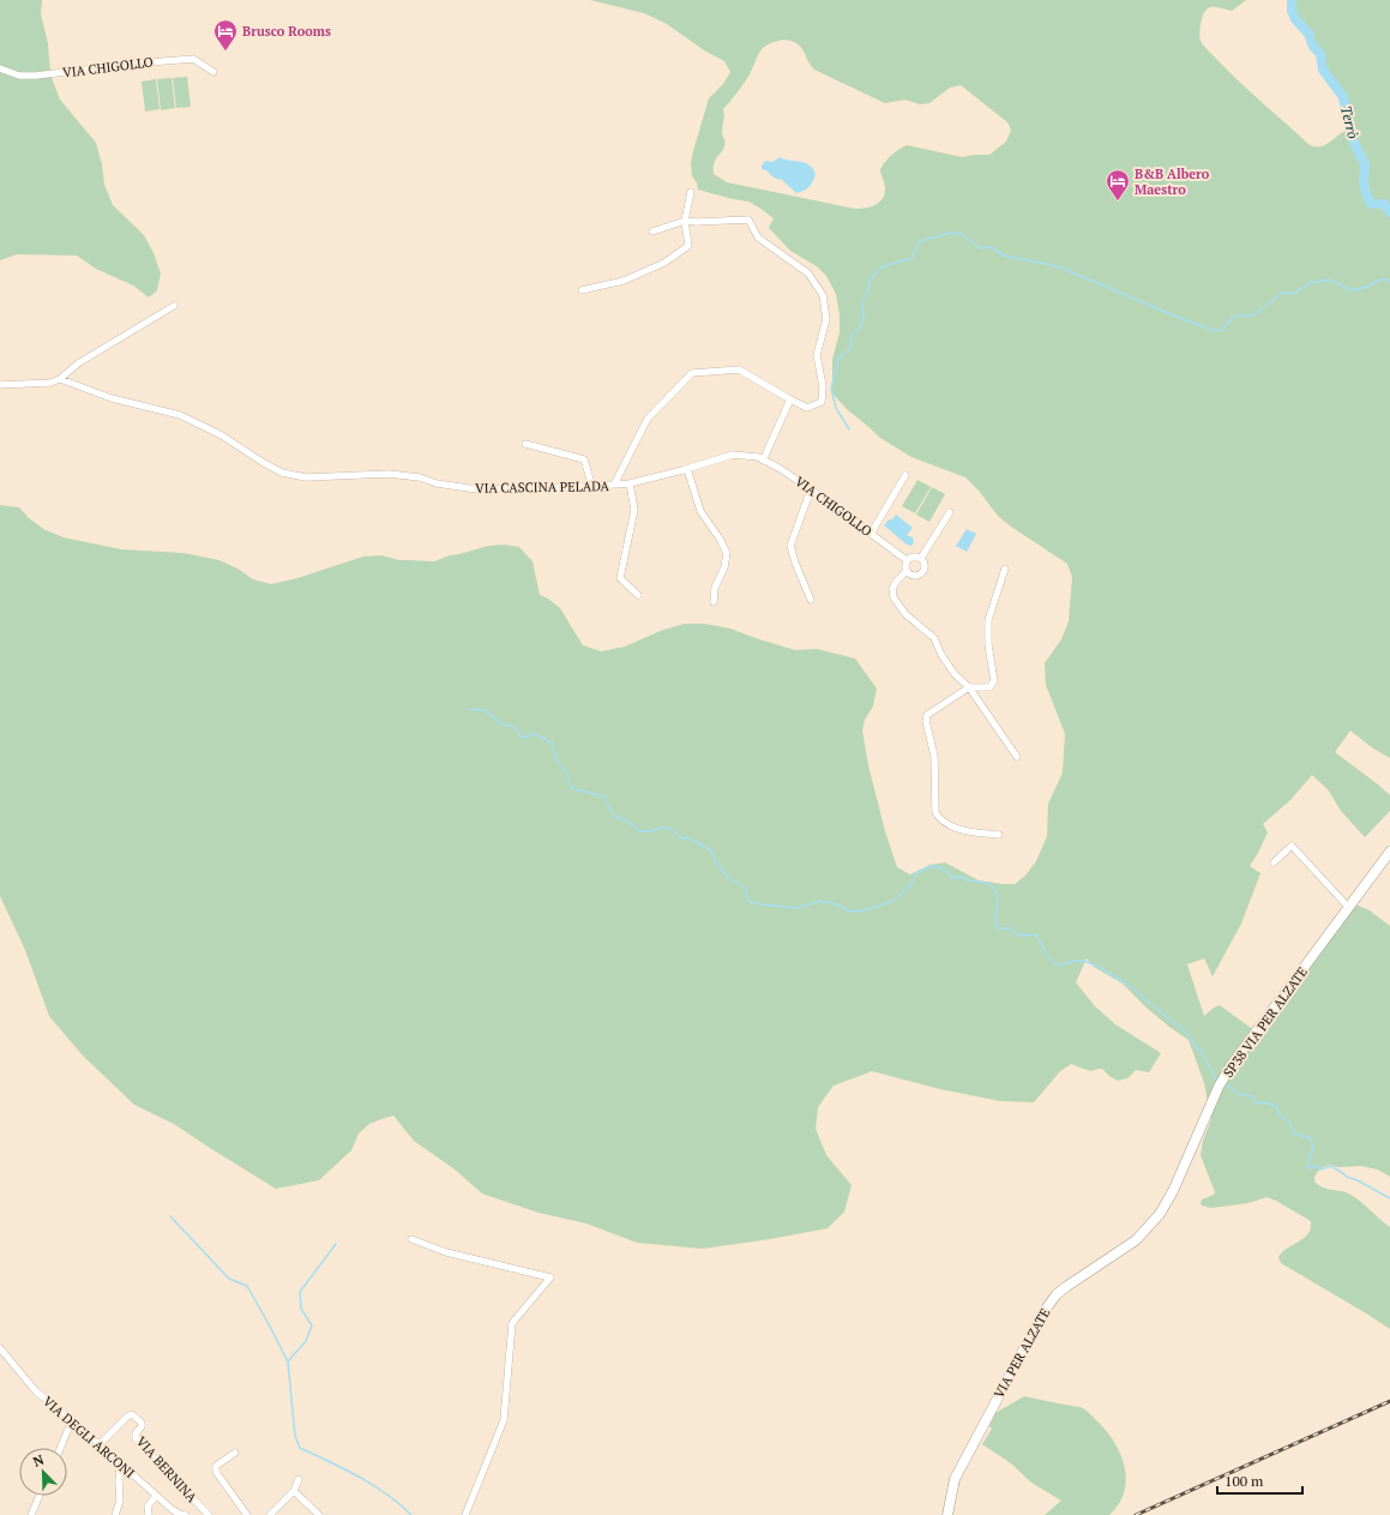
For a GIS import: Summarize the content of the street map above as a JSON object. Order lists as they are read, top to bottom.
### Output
{
  "streets": {
    "street": [
      "VIA CHIGOLLO",
      "VIA CASCINA PELADA",
      "SP38 VIA PER ALZATE",
      "VIA PER ALZATE",
      "VIA DEGLI ARCONI",
      "VIA BERNINA"
    ]
  },
  "crossings": [
    ["VIA CHIGOLLO", "VIA CASCINA PELADA"],
    ["SP38 VIA PER ALZATE", "VIA PER ALZATE"],
    ["VIA DEGLI ARCONI", "VIA BERNINA"]
  ],
  "water": ["Terrò"],
  "places": {
    "hotel": ["Brusco Rooms", "B&B Albero Maestro"]
  },
  "scale_bar": "100 m",
  "north": "top left"
}
